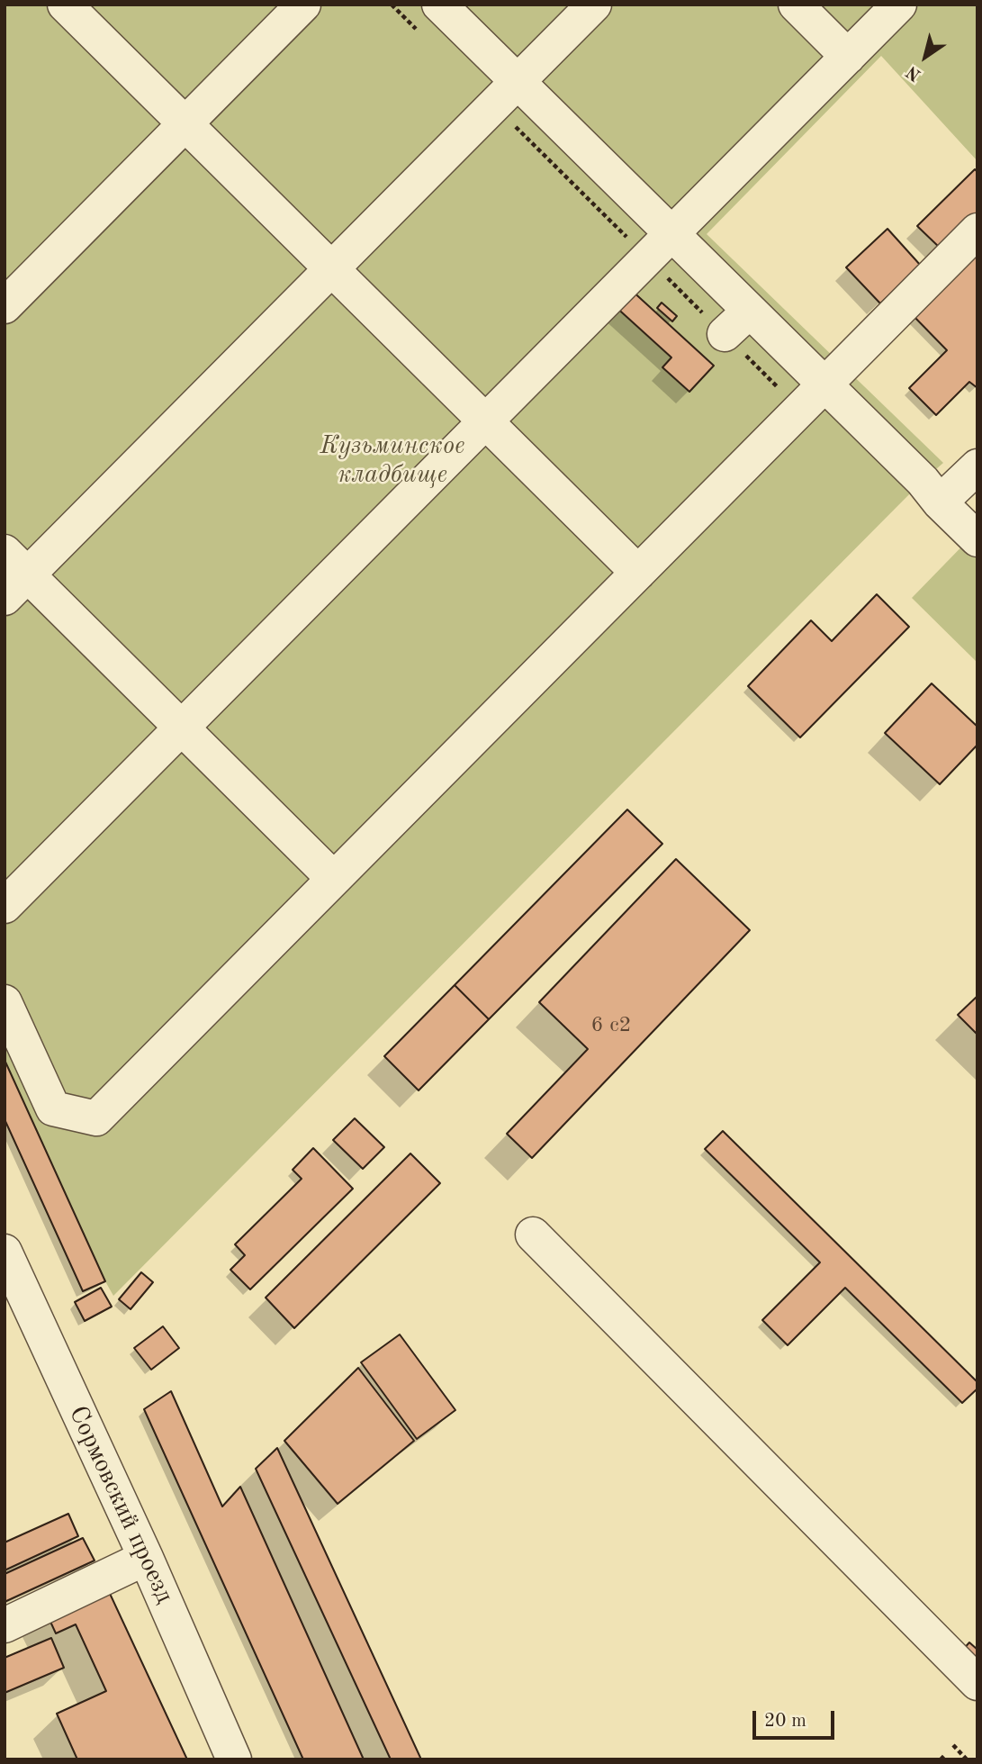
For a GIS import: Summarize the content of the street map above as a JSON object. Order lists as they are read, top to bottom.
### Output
{
  "streets": {
    "street": ["Сормовский проезд"]
  },
  "parks": ["Кузьминское кладбище"],
  "house_numbers": ["6 с2"],
  "scale_bar": "20 m",
  "north": "bottom left"
}
